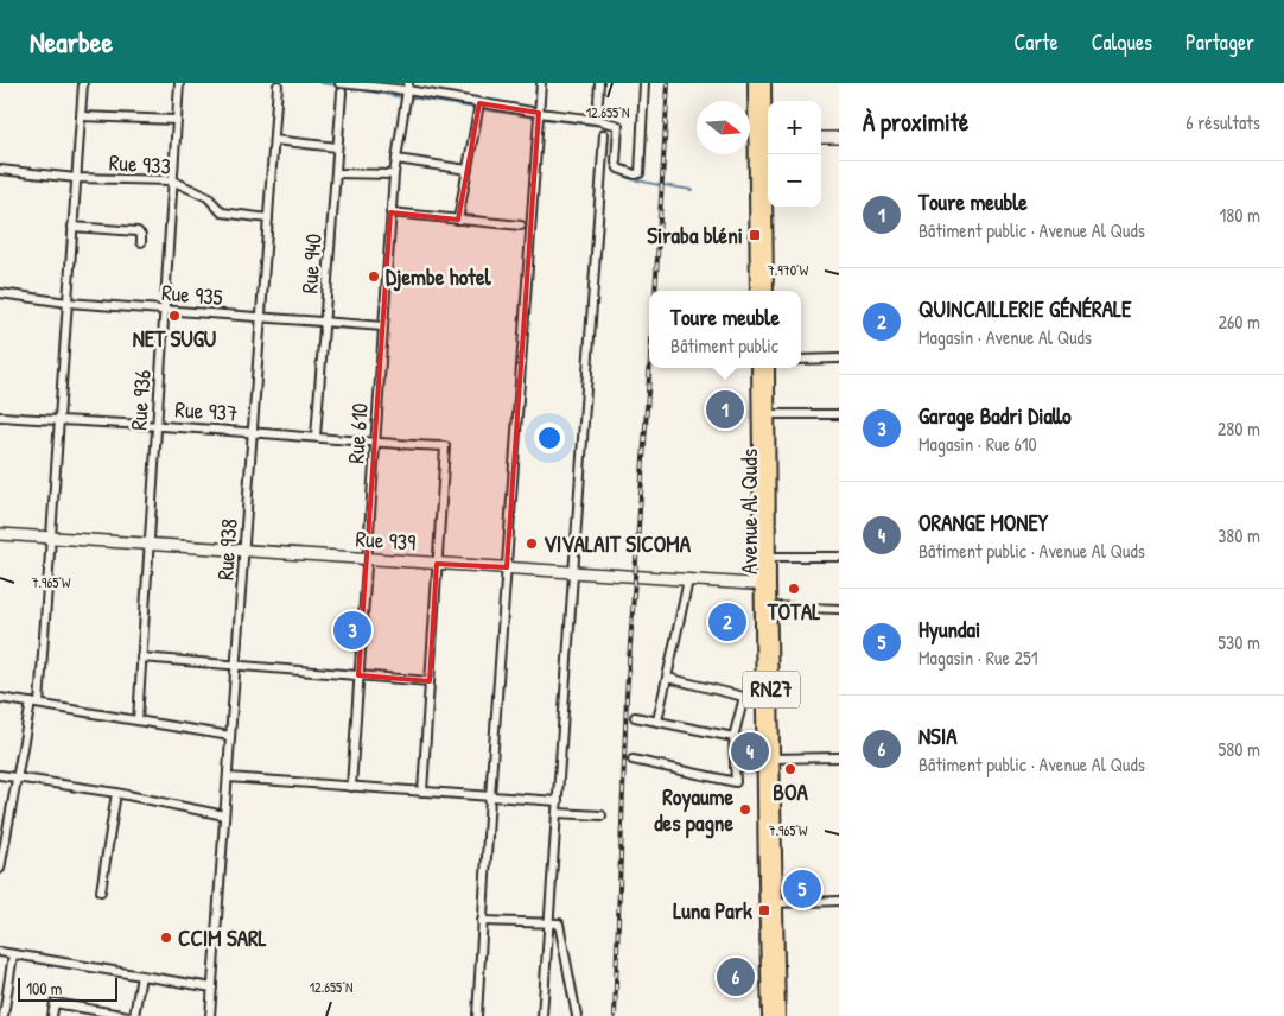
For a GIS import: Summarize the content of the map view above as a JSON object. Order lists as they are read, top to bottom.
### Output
{
  "streets": {
    "main road": ["Avenue Al Quds", "Rue 939", "RN27"],
    "street": [
      "Rue 933",
      "Rue 940",
      "Rue 935",
      "Rue 936",
      "Rue 937",
      "Rue 610",
      "Rue 938"
    ]
  },
  "crossings": [
    ["Rue 933", "Rue 936"],
    ["Rue 933", "Rue 938"],
    ["Rue 940", "Rue 935"],
    ["Rue 940", "Rue 937"],
    ["Rue 935", "Rue 936"],
    ["Rue 935", "Rue 610"],
    ["Rue 935", "Rue 938"],
    ["Rue 936", "Rue 937"],
    ["Rue 936", "Rue 939"],
    ["Rue 937", "Rue 610"],
    ["Rue 937", "Rue 939"],
    ["Rue 937", "Rue 938"],
    ["Rue 610", "Rue 939"],
    ["Avenue Al Quds", "Rue 939"],
    ["Rue 939", "Rue 938"]
  ],
  "places": {
    "transit": ["Siraba bléni", "Luna Park"],
    "other": [
      "Djembe hotel",
      "NET SUGU",
      "VIVALAIT SICOMA",
      "TOTAL",
      "BOA",
      "Royaume des pagne",
      "CCIM SARL"
    ]
  },
  "scale_bar": "100 m",
  "north": "right",
  "page": {
    "header": "Nearbee",
    "nav": ["Carte", "Calques", "Partager"],
    "heading": ["À proximité", "6 résultats"],
    "map_buttons": ["+", "−"],
    "list": [
      {
        "mark": "1",
        "name": "Toure meuble",
        "note": "Bâtiment public · Avenue Al Quds",
        "value": "180 m"
      },
      {
        "mark": "2",
        "name": "QUINCAILLERIE GÉNÉRALE",
        "note": "Magasin · Avenue Al Quds",
        "value": "260 m"
      },
      {
        "mark": "3",
        "name": "Garage Badri Diallo",
        "note": "Magasin · Rue 610",
        "value": "280 m"
      },
      {
        "mark": "4",
        "name": "ORANGE MONEY",
        "note": "Bâtiment public · Avenue Al Quds",
        "value": "380 m"
      },
      {
        "mark": "5",
        "name": "Hyundai",
        "note": "Magasin · Rue 251",
        "value": "530 m"
      },
      {
        "mark": "6",
        "name": "NSIA",
        "note": "Bâtiment public · Avenue Al Quds",
        "value": "580 m"
      }
    ],
    "popup": ["Toure meuble", "Bâtiment public"],
    "pins": [
      "1",
      "2",
      "3",
      "4",
      "5",
      "6"
    ],
    "scale": "100 m"
  },
  "coordinates": ["12.655°N", "7.970°W", "7.965°W"]
}
